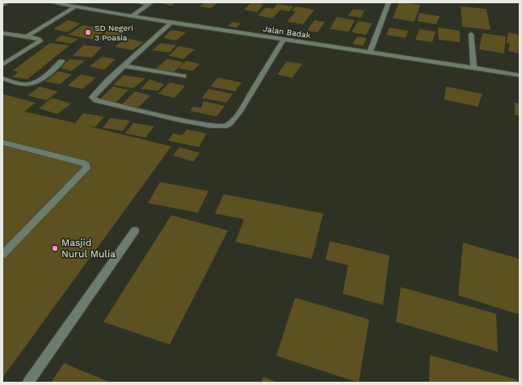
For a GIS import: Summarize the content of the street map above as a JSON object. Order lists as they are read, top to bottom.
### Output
{
  "streets": {
    "street": ["Jalan Badak"]
  },
  "places": ["SD Negeri 3 Poasia", "Masjid Nurul Mulia"]
}
